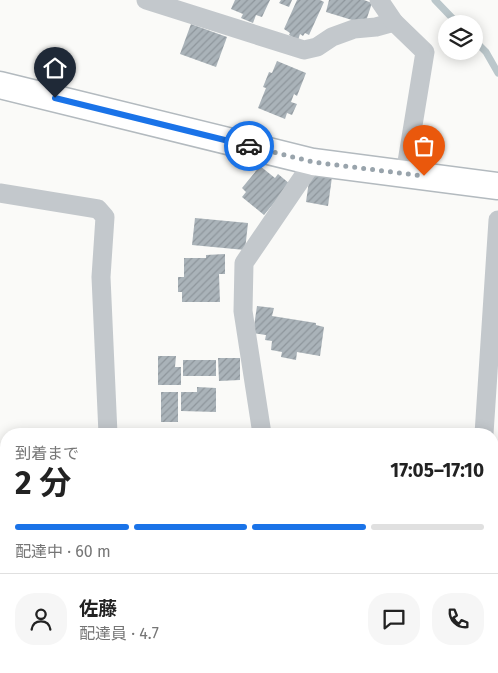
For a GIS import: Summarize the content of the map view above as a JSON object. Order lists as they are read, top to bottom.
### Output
{
  "page": {
    "heading": ["2 分", "到着まで", "17:05–17:10"],
    "panel": ["佐藤", "配達員 · 4.7"],
    "bar": "配達中 · 60 m"
  }
}
